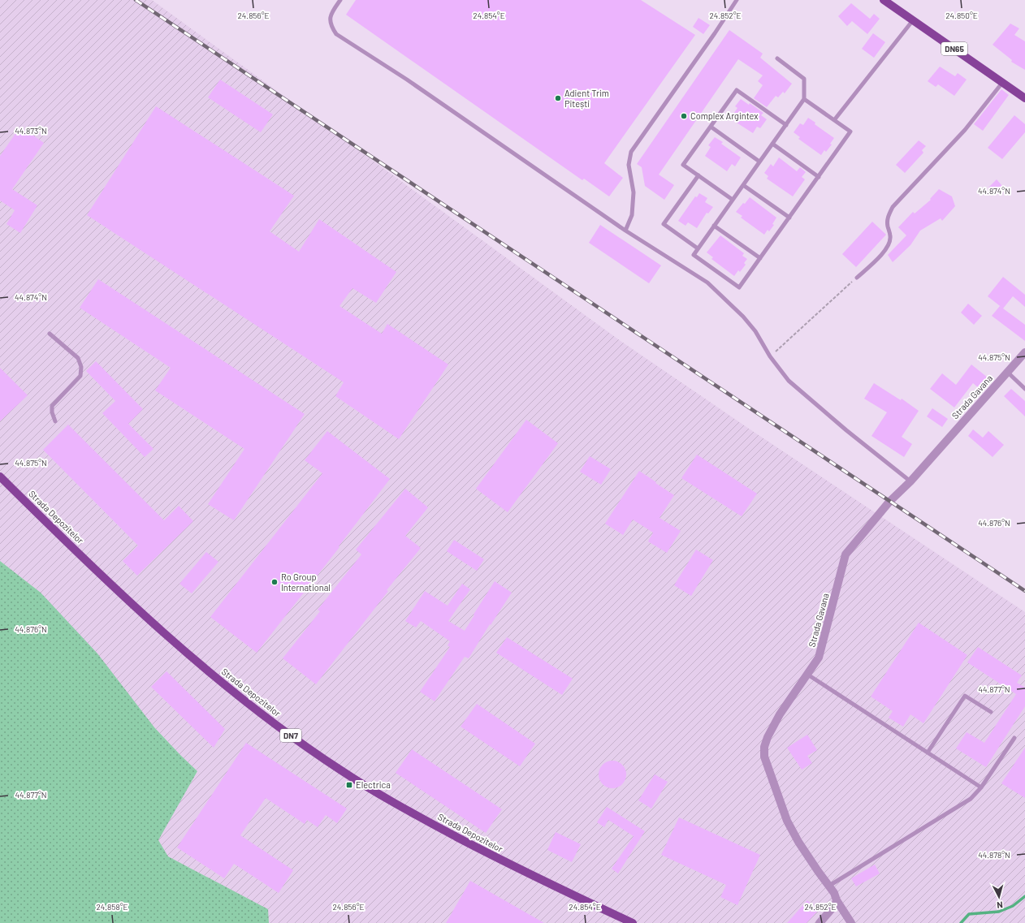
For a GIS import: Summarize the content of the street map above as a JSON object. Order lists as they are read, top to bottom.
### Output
{
  "streets": {
    "main road": ["DN65", "Strada Depozitelor", "DN7"],
    "street": ["Strada Gavana"]
  },
  "places": {
    "other": ["Adient Trim Pitești", "Complex Argintex", "Ro Group International"],
    "transit": ["Electrica"]
  },
  "north": "bottom",
  "coordinates": [
    "24.856°E",
    "24.854°E",
    "24.852°E",
    "24.850°E",
    "44.873°N",
    "44.874°N",
    "44.875°N",
    "44.876°N",
    "44.877°N",
    "44.878°N",
    "24.858°E"
  ]
}
